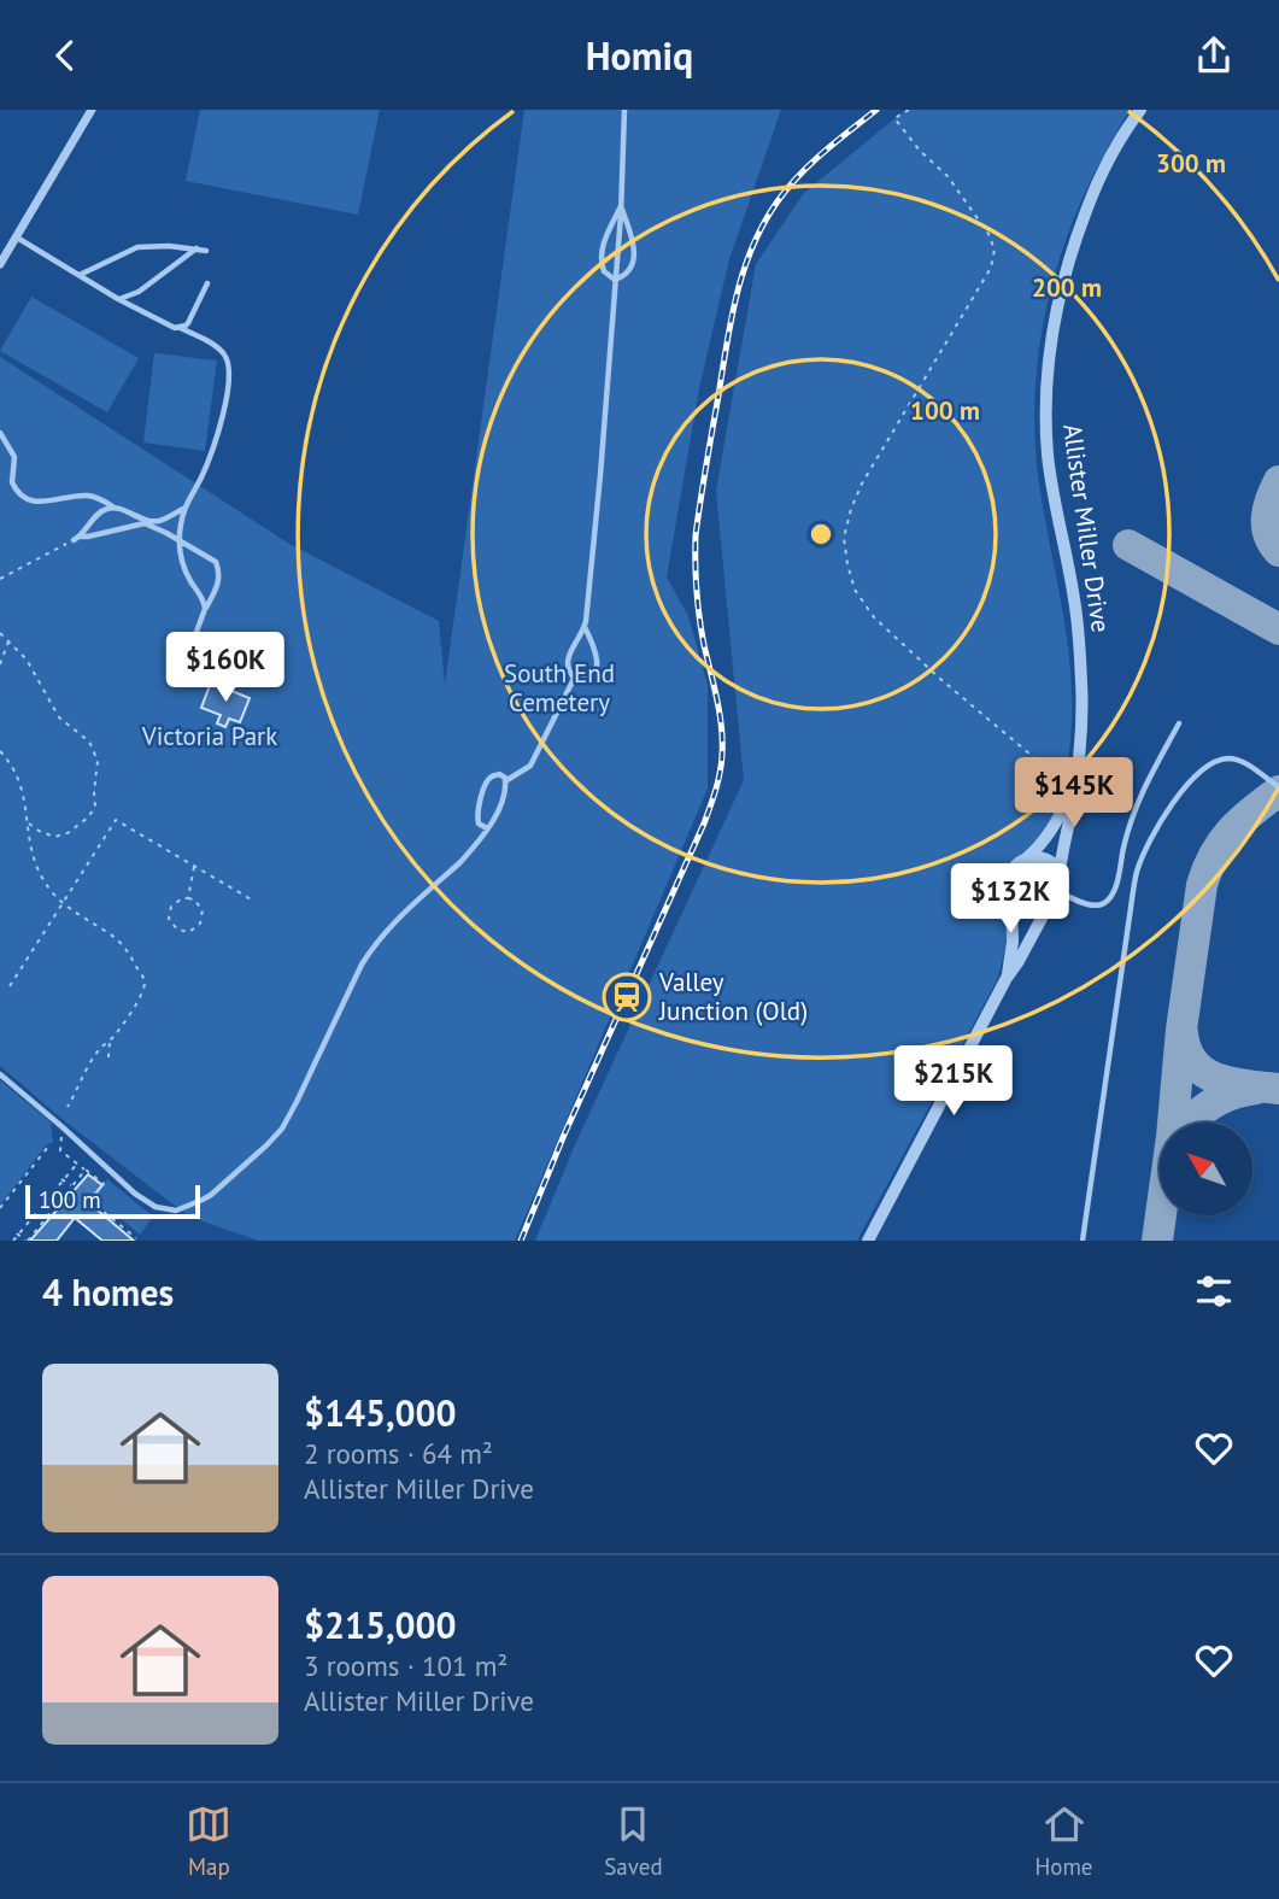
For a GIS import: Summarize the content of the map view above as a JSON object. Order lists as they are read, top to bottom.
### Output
{
  "streets": {
    "street": ["Allister Miller Drive"]
  },
  "parks": ["South End Cemetery", "Victoria Park"],
  "places": {
    "station": ["Valley Junction (Old)"]
  },
  "scale_bar": "100 m",
  "north": "top left",
  "page": {
    "header": "Homiq",
    "price": [
      "$160K",
      "$145K",
      "$132K",
      "$215K"
    ],
    "scale": "100 m",
    "heading": "4 homes",
    "list": [
      {
        "name": "$145,000",
        "note": "2 rooms · 64 m² · Allister Miller Drive"
      },
      {
        "name": "$215,000",
        "note": "3 rooms · 101 m² · Allister Miller Drive"
      }
    ],
    "tabs": ["Map", "Saved", "Home"]
  },
  "rings": ["300 m", "200 m", "100 m"]
}
